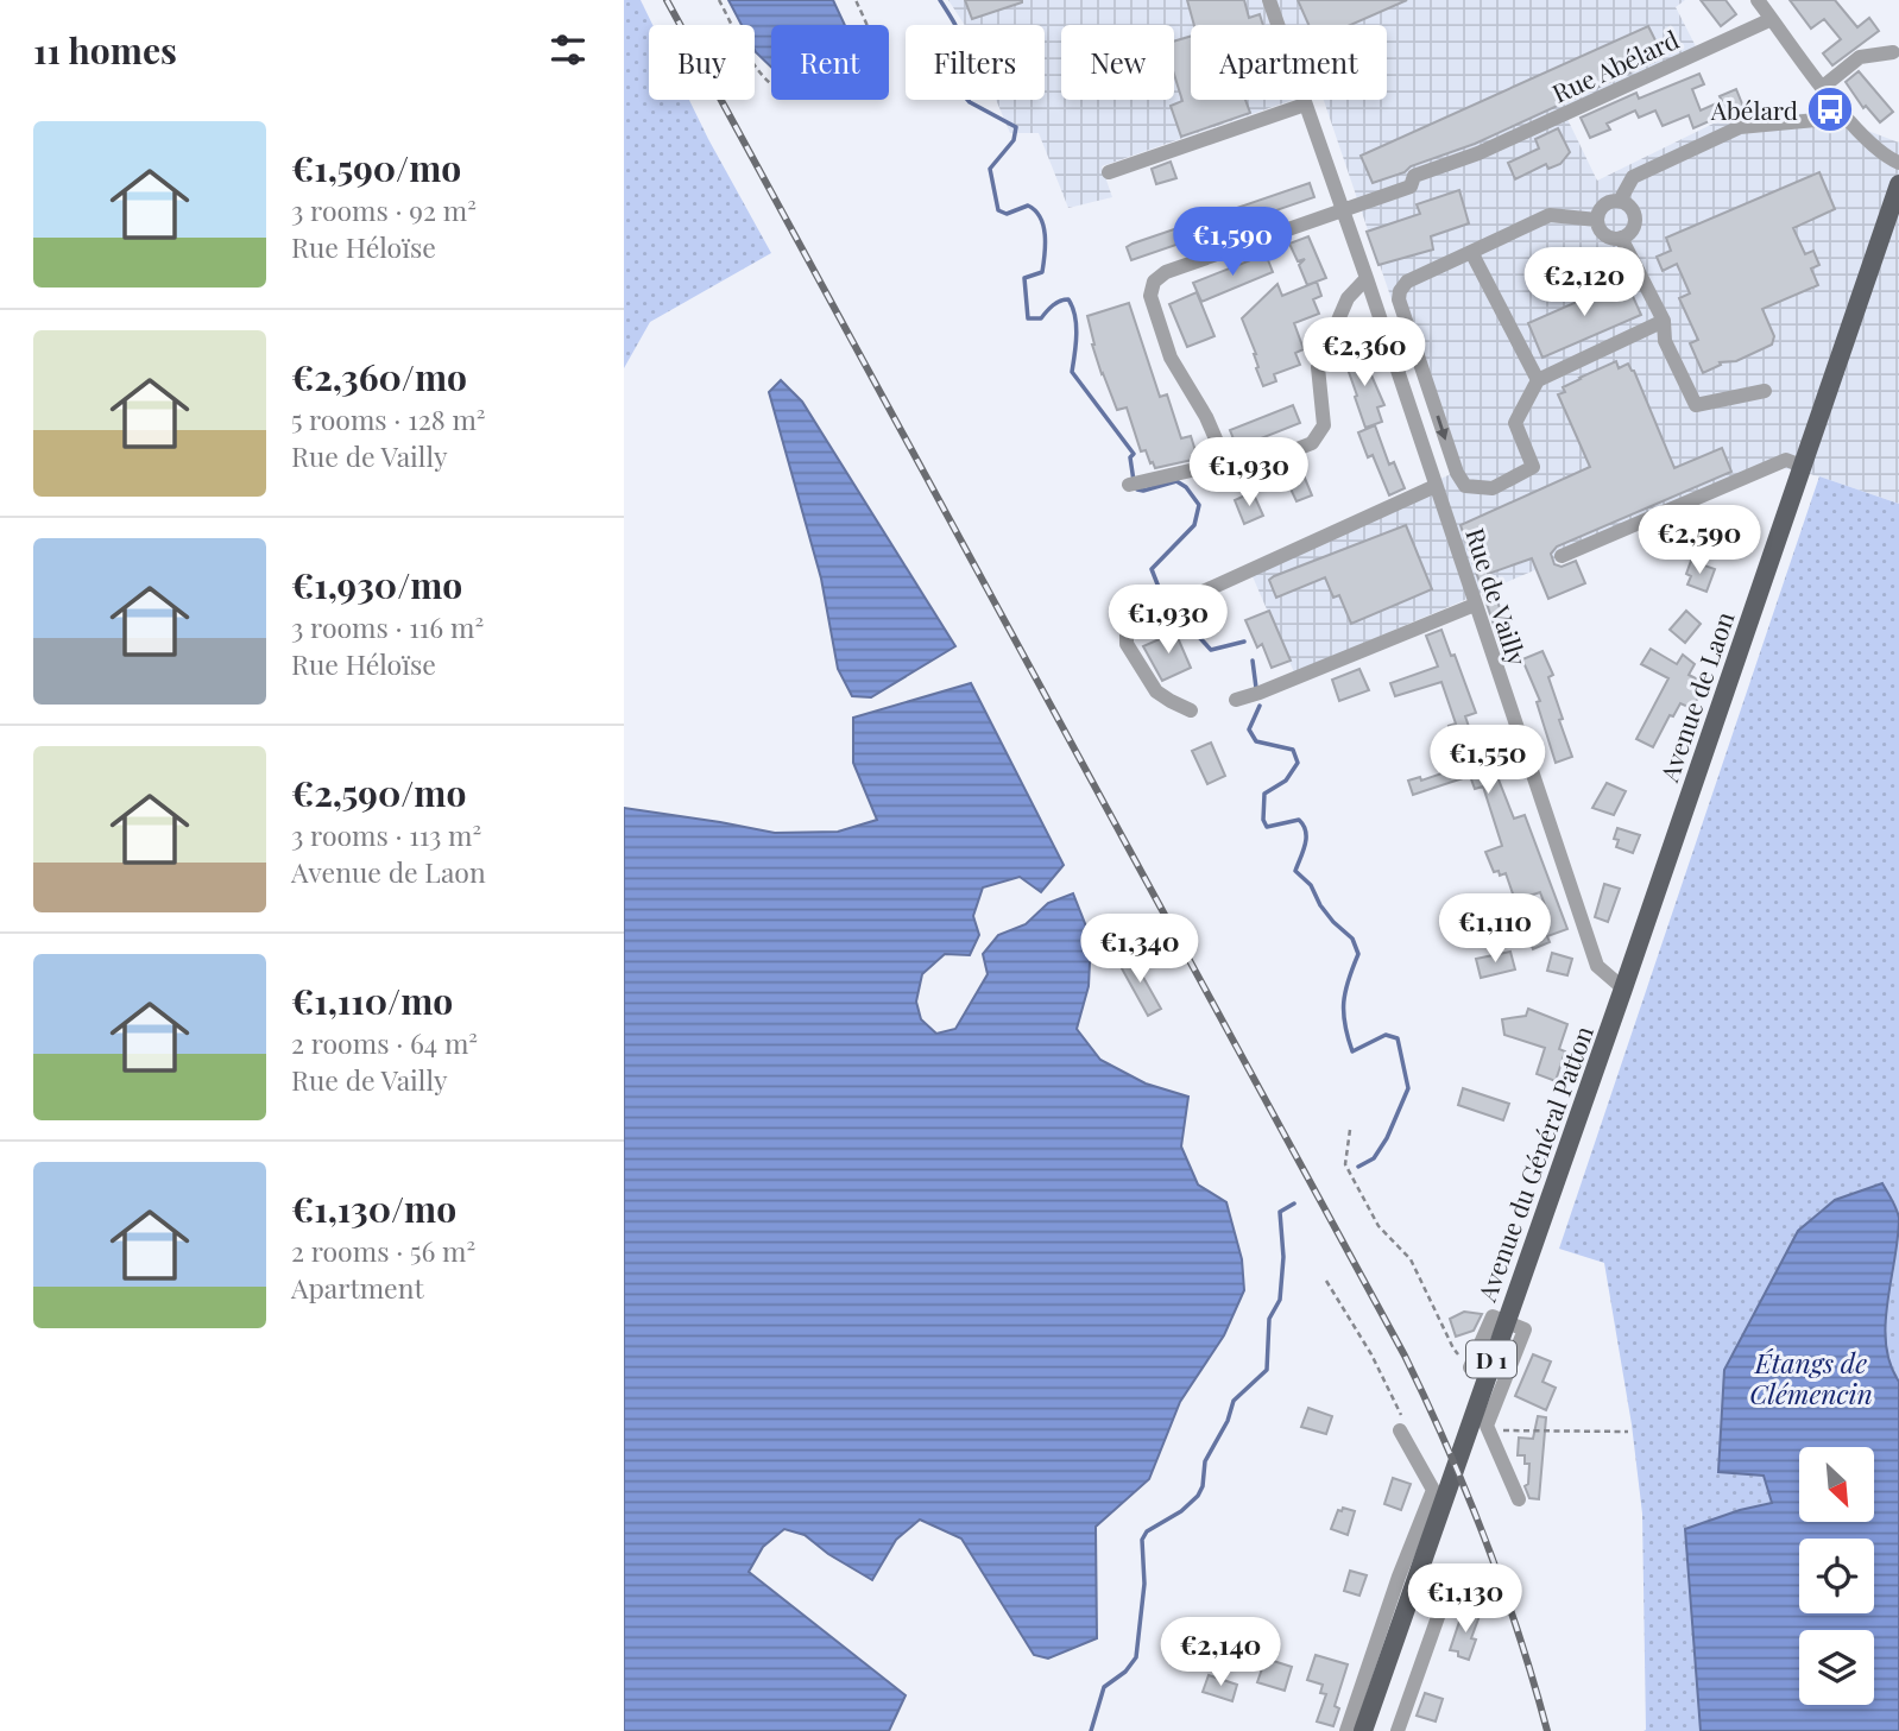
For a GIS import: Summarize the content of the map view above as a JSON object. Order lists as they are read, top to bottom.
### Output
{
  "streets": {
    "main road": ["Avenue de Laon", "Avenue du Général Patton", "D 1"],
    "street": ["Rue Abélard", "Rue de Vailly"]
  },
  "crossings": [
    ["Rue Abélard", "Rue de Vailly"],
    ["Rue de Vailly", "Avenue de Laon"],
    ["Rue de Vailly", "Avenue du Général Patton"],
    ["Avenue de Laon", "Avenue du Général Patton"]
  ],
  "water": ["Étangs de Clémencin"],
  "places": {
    "bus stop": ["Abélard"]
  },
  "north": "bottom right",
  "page": {
    "heading": "11 homes",
    "chip": [
      "Buy",
      "Rent",
      "Filters",
      "New",
      "Apartment"
    ],
    "list": [
      {
        "name": "€1,590/mo",
        "note": "3 rooms · 92 m² · Rue Héloïse"
      },
      {
        "name": "€2,360/mo",
        "note": "5 rooms · 128 m² · Rue de Vailly"
      },
      {
        "name": "€1,930/mo",
        "note": "3 rooms · 116 m² · Rue Héloïse"
      },
      {
        "name": "€2,590/mo",
        "note": "3 rooms · 113 m² · Avenue de Laon"
      },
      {
        "name": "€1,110/mo",
        "note": "2 rooms · 64 m² · Rue de Vailly"
      },
      {
        "name": "€1,130/mo",
        "note": "2 rooms · 56 m² · Apartment"
      }
    ],
    "price": [
      "€1,590",
      "€2,120",
      "€2,360",
      "€1,930",
      "€2,590",
      "€1,930",
      "€1,550",
      "€1,110",
      "€1,340",
      "€1,130",
      "€2,140"
    ]
  }
}
